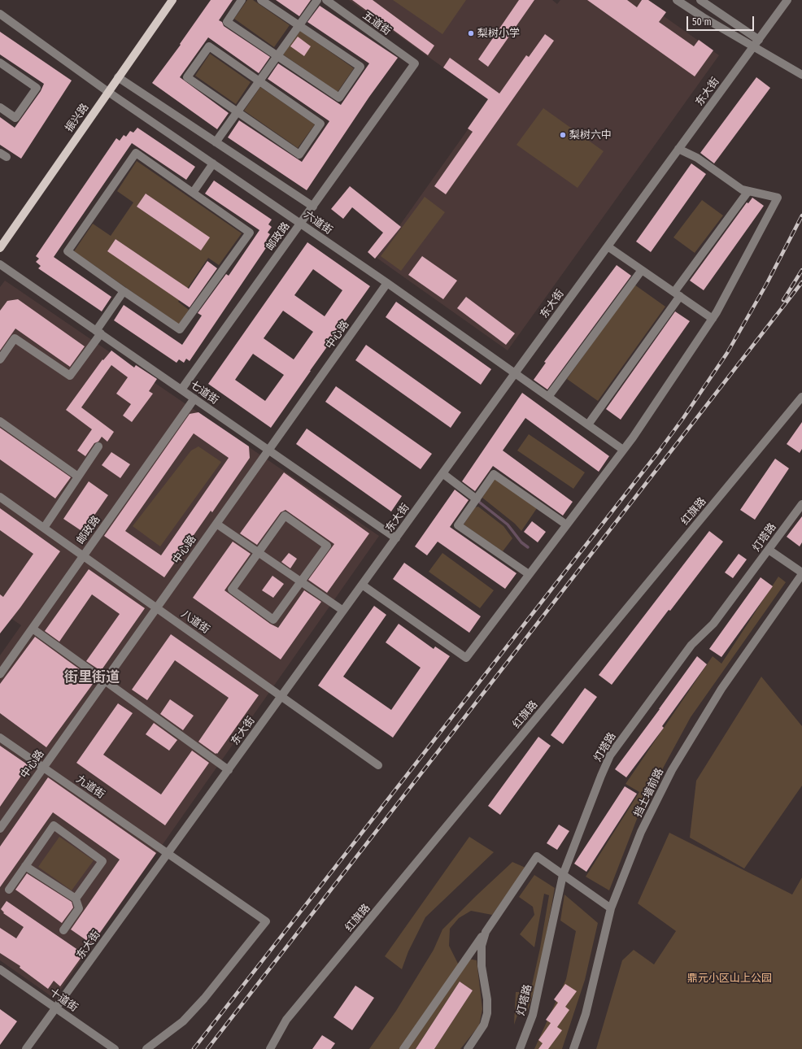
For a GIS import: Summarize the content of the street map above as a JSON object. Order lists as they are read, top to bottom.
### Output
{
  "streets": {
    "main road": ["振兴路"],
    "street": [
      "五道街",
      "东大街",
      "六道街",
      "邮政路",
      "中心路",
      "七道街",
      "红旗路",
      "灯塔路",
      "八道街",
      "九道街",
      "挡土墙前路",
      "十道街"
    ]
  },
  "crossings": [
    ["五道街", "邮政路"],
    ["东大街", "六道街"],
    ["东大街", "七道街"],
    ["东大街", "八道街"],
    ["东大街", "九道街"],
    ["东大街", "十道街"],
    ["振兴路", "六道街"],
    ["六道街", "邮政路"],
    ["六道街", "中心路"],
    ["邮政路", "七道街"],
    ["邮政路", "八道街"],
    ["中心路", "七道街"],
    ["中心路", "八道街"],
    ["中心路", "九道街"]
  ],
  "districts": ["街里街道"],
  "parks": ["鼎元小区山上公园"],
  "places": ["梨树小学", "梨树六中"],
  "scale_bar": "50 m"
}
